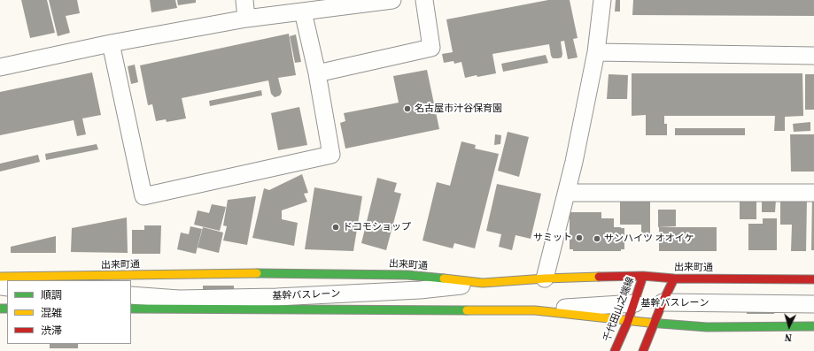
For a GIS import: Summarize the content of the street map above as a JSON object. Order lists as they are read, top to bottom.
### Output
{
  "streets": {
    "main road": ["出来町通", "千代田山之端線"],
    "street": ["基幹バスレーン"]
  },
  "crossings": [
    ["出来町通", "基幹バスレーン"],
    ["出来町通", "千代田山之端線"],
    ["基幹バスレーン", "千代田山之端線"]
  ],
  "places": [
    "名古屋市汁谷保育園",
    "ドコモショップ",
    "サミット",
    "サンハイツ オオイケ"
  ],
  "legend": ["順調", "混雑", "渋滞"],
  "north": "bottom"
}
